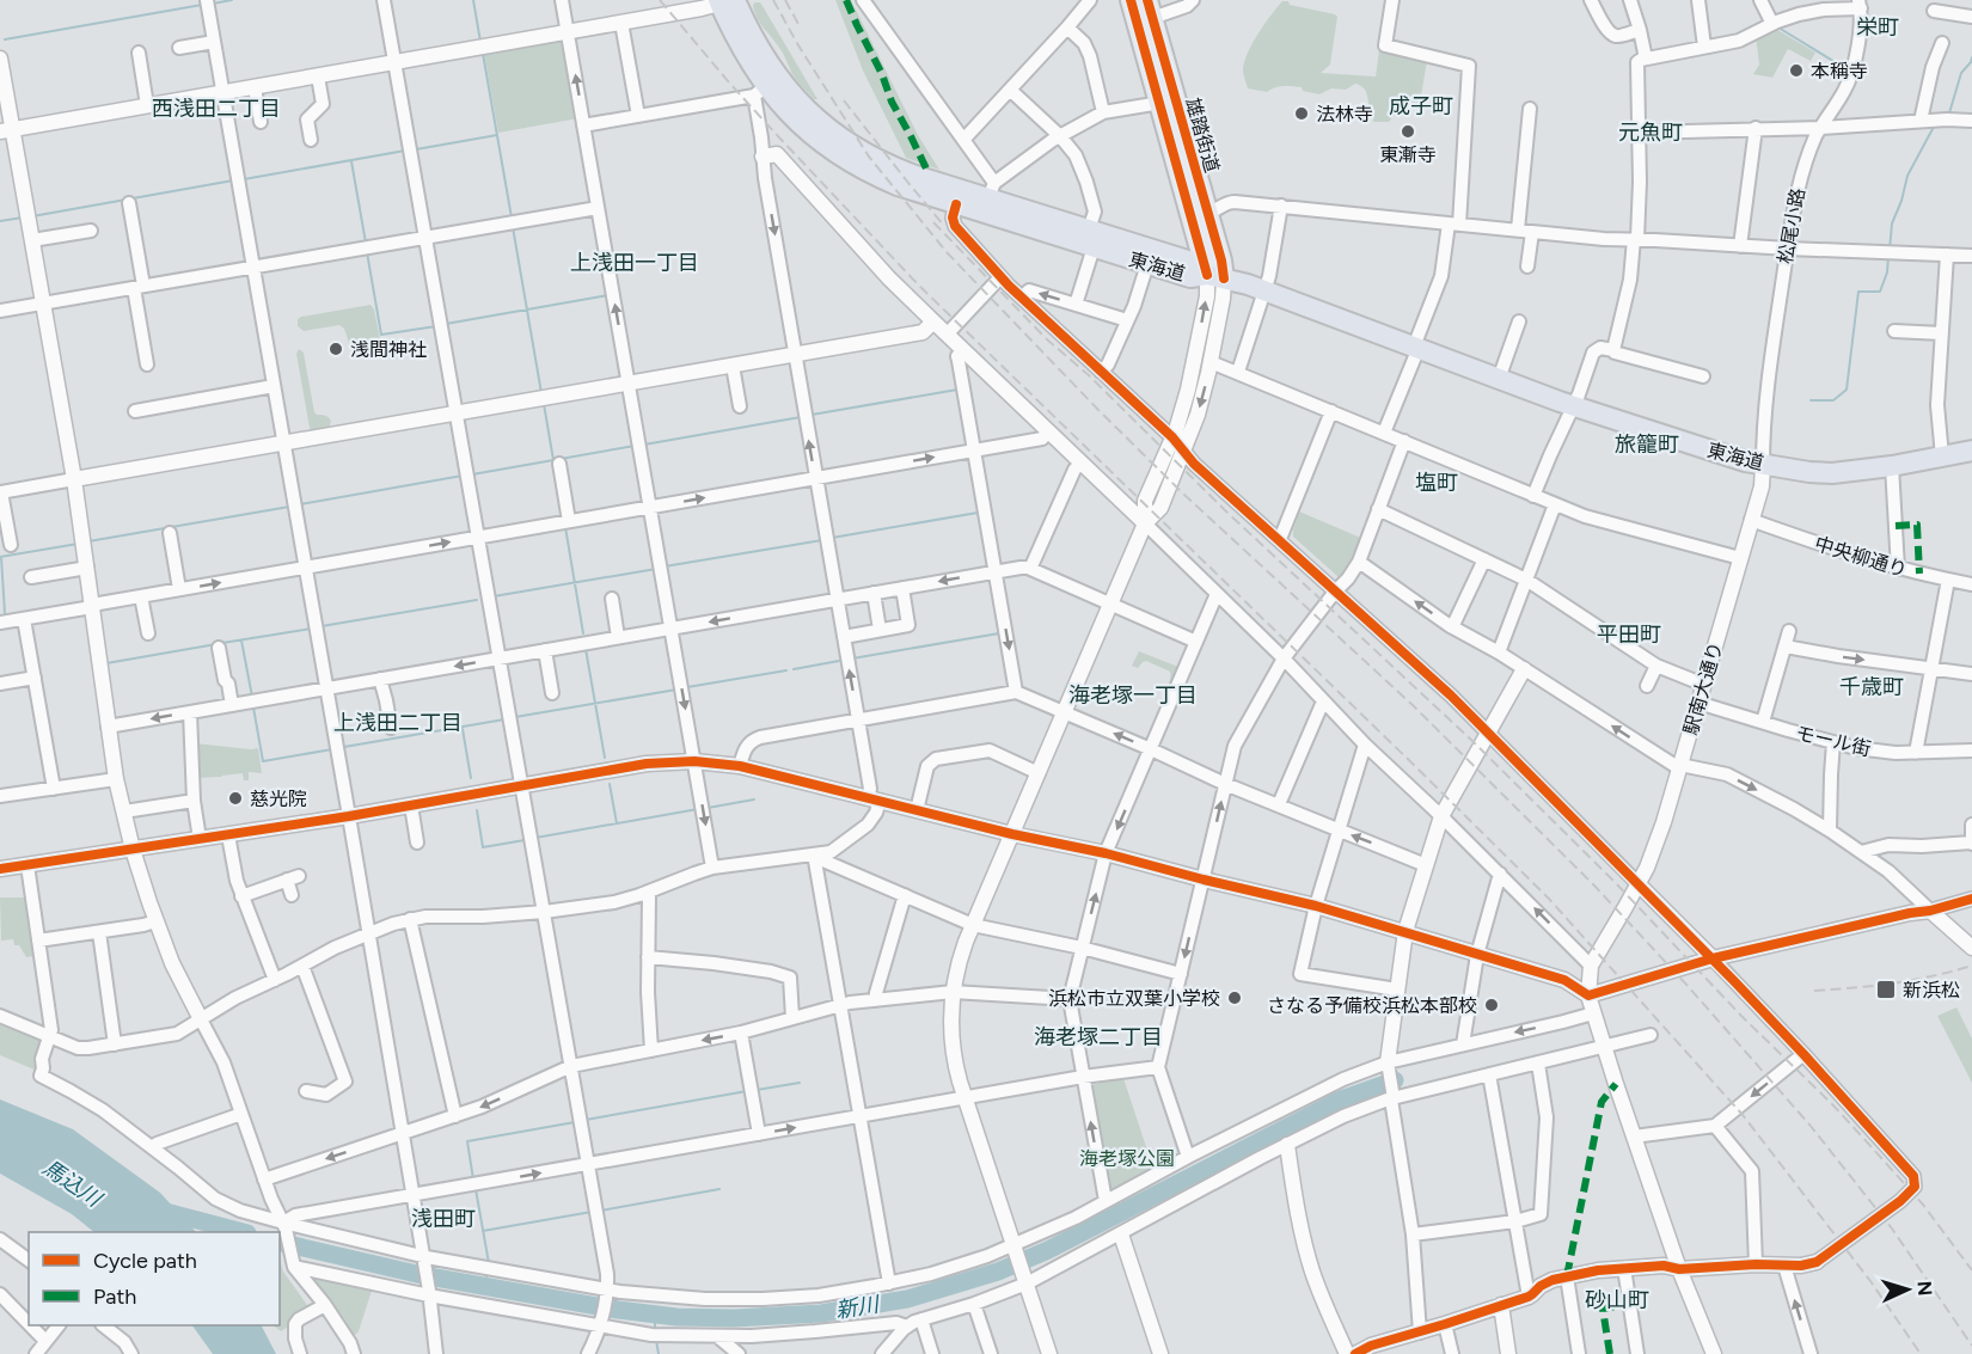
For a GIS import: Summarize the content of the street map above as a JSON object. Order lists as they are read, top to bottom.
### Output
{
  "streets": {
    "highway": ["東海道"],
    "main road": ["雄踏街道"],
    "street": [
      "松尾小路",
      "中央柳通り",
      "駅南大通り",
      "モール街"
    ]
  },
  "crossings": [
    ["雄踏街道", "東海道"],
    ["松尾小路", "東海道"],
    ["松尾小路", "駅南大通り"],
    ["東海道", "駅南大通り"],
    ["中央柳通り", "駅南大通り"],
    ["駅南大通り", "モール街"]
  ],
  "districts": [
    "栄町",
    "成子町",
    "西浅田二丁目",
    "元魚町",
    "上浅田一丁目",
    "旅籠町",
    "塩町",
    "平田町",
    "千歳町",
    "海老塚一丁目",
    "上浅田二丁目",
    "海老塚二丁目",
    "浅田町",
    "砂山町"
  ],
  "water": ["馬込川", "新川"],
  "parks": ["海老塚公園"],
  "places": {
    "other": [
      "本稱寺",
      "法林寺",
      "東漸寺",
      "浅間神社",
      "慈光院",
      "浜松市立双葉小学校",
      "さなる予備校浜松本部校"
    ],
    "transit": ["新浜松"]
  },
  "legend": ["Cycle path", "Path"],
  "north": "right"
}
